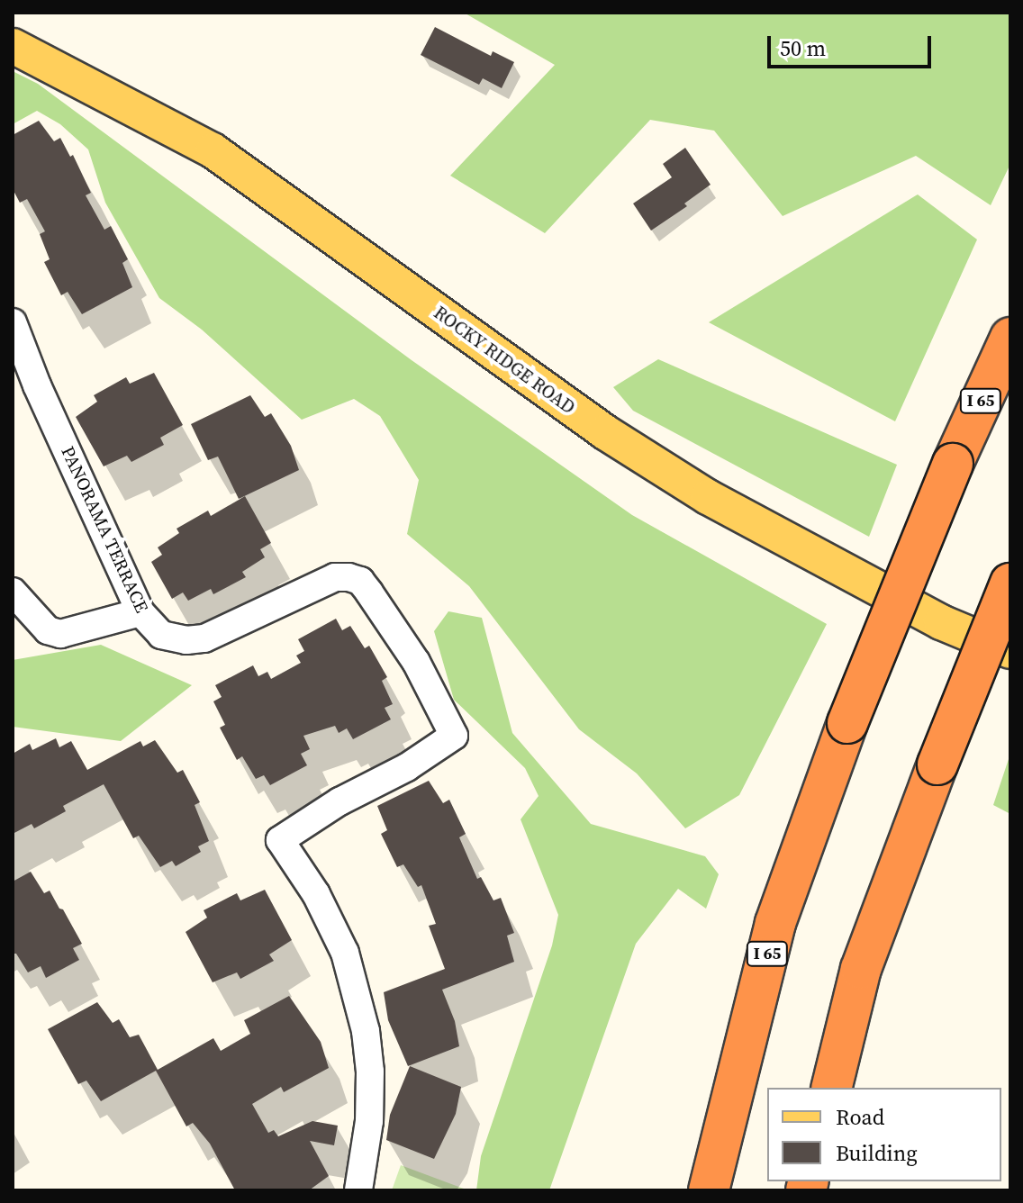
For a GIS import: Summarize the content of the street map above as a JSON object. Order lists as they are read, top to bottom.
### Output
{
  "streets": {
    "highway": ["I 65"],
    "main road": ["ROCKY RIDGE ROAD"],
    "street": ["PANORAMA TERRACE"]
  },
  "legend": ["Road", "Building"],
  "scale_bar": "50 m"
}
